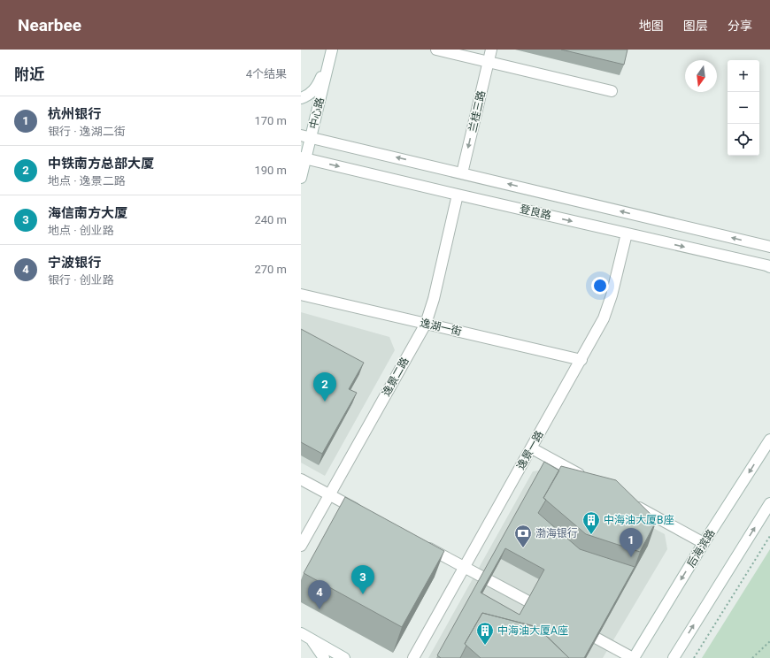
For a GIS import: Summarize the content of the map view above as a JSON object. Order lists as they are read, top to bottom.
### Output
{
  "streets": {
    "street": [
      "兰桂三路",
      "中心路",
      "登良路",
      "逸湖一街",
      "逸景二路",
      "逸景一路",
      "后海滨路"
    ]
  },
  "crossings": [
    ["中心路", "登良路"],
    ["登良路", "逸景二路"],
    ["登良路", "逸景一路"],
    ["逸湖一街", "逸景二路"],
    ["逸湖一街", "逸景一路"]
  ],
  "one_way": ["兰桂三路"],
  "places": {
    "building": ["中海油大厦B座", "中海油大厦A座"],
    "bank": ["渤海银行"]
  },
  "north": "bottom",
  "page": {
    "header": "Nearbee",
    "nav": ["地图", "图层", "分享"],
    "heading": ["附近", "4个结果"],
    "map_buttons": ["+", "−"],
    "list": [
      {
        "mark": "1",
        "name": "杭州银行",
        "note": "银行 · 逸湖二街",
        "value": "170 m"
      },
      {
        "mark": "2",
        "name": "中铁南方总部大厦",
        "note": "地点 · 逸景二路",
        "value": "190 m"
      },
      {
        "mark": "3",
        "name": "海信南方大厦",
        "note": "地点 · 创业路",
        "value": "240 m"
      },
      {
        "mark": "4",
        "name": "宁波银行",
        "note": "银行 · 创业路",
        "value": "270 m"
      }
    ],
    "pins": [
      "2",
      "1",
      "3",
      "4"
    ]
  }
}
